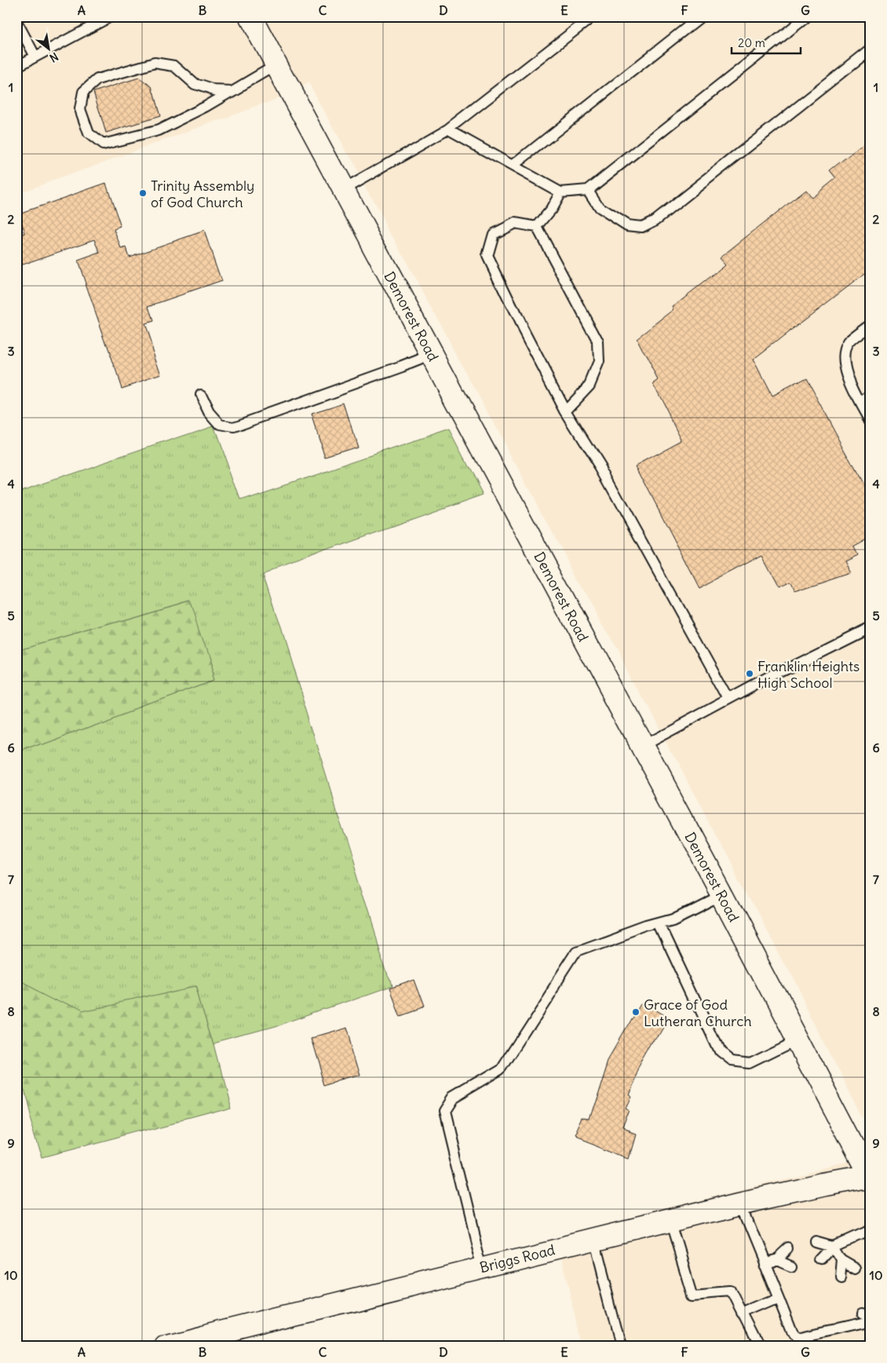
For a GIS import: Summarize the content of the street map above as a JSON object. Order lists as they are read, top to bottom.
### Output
{
  "streets": {
    "street": ["Demorest Road", "Briggs Road"]
  },
  "crossings": [
    ["Demorest Road", "Briggs Road"]
  ],
  "places": ["Trinity Assembly of God Church", "Franklin Heights High School", "Grace of God Lutheran Church"],
  "scale_bar": "20 m",
  "north": "bottom right",
  "grid": {
    "columns": [
      "A",
      "B",
      "C",
      "D",
      "E",
      "F",
      "G"
    ],
    "rows": [
      "1",
      "2",
      "3",
      "4",
      "5",
      "6",
      "7",
      "8",
      "9",
      "10"
    ]
  }
}
